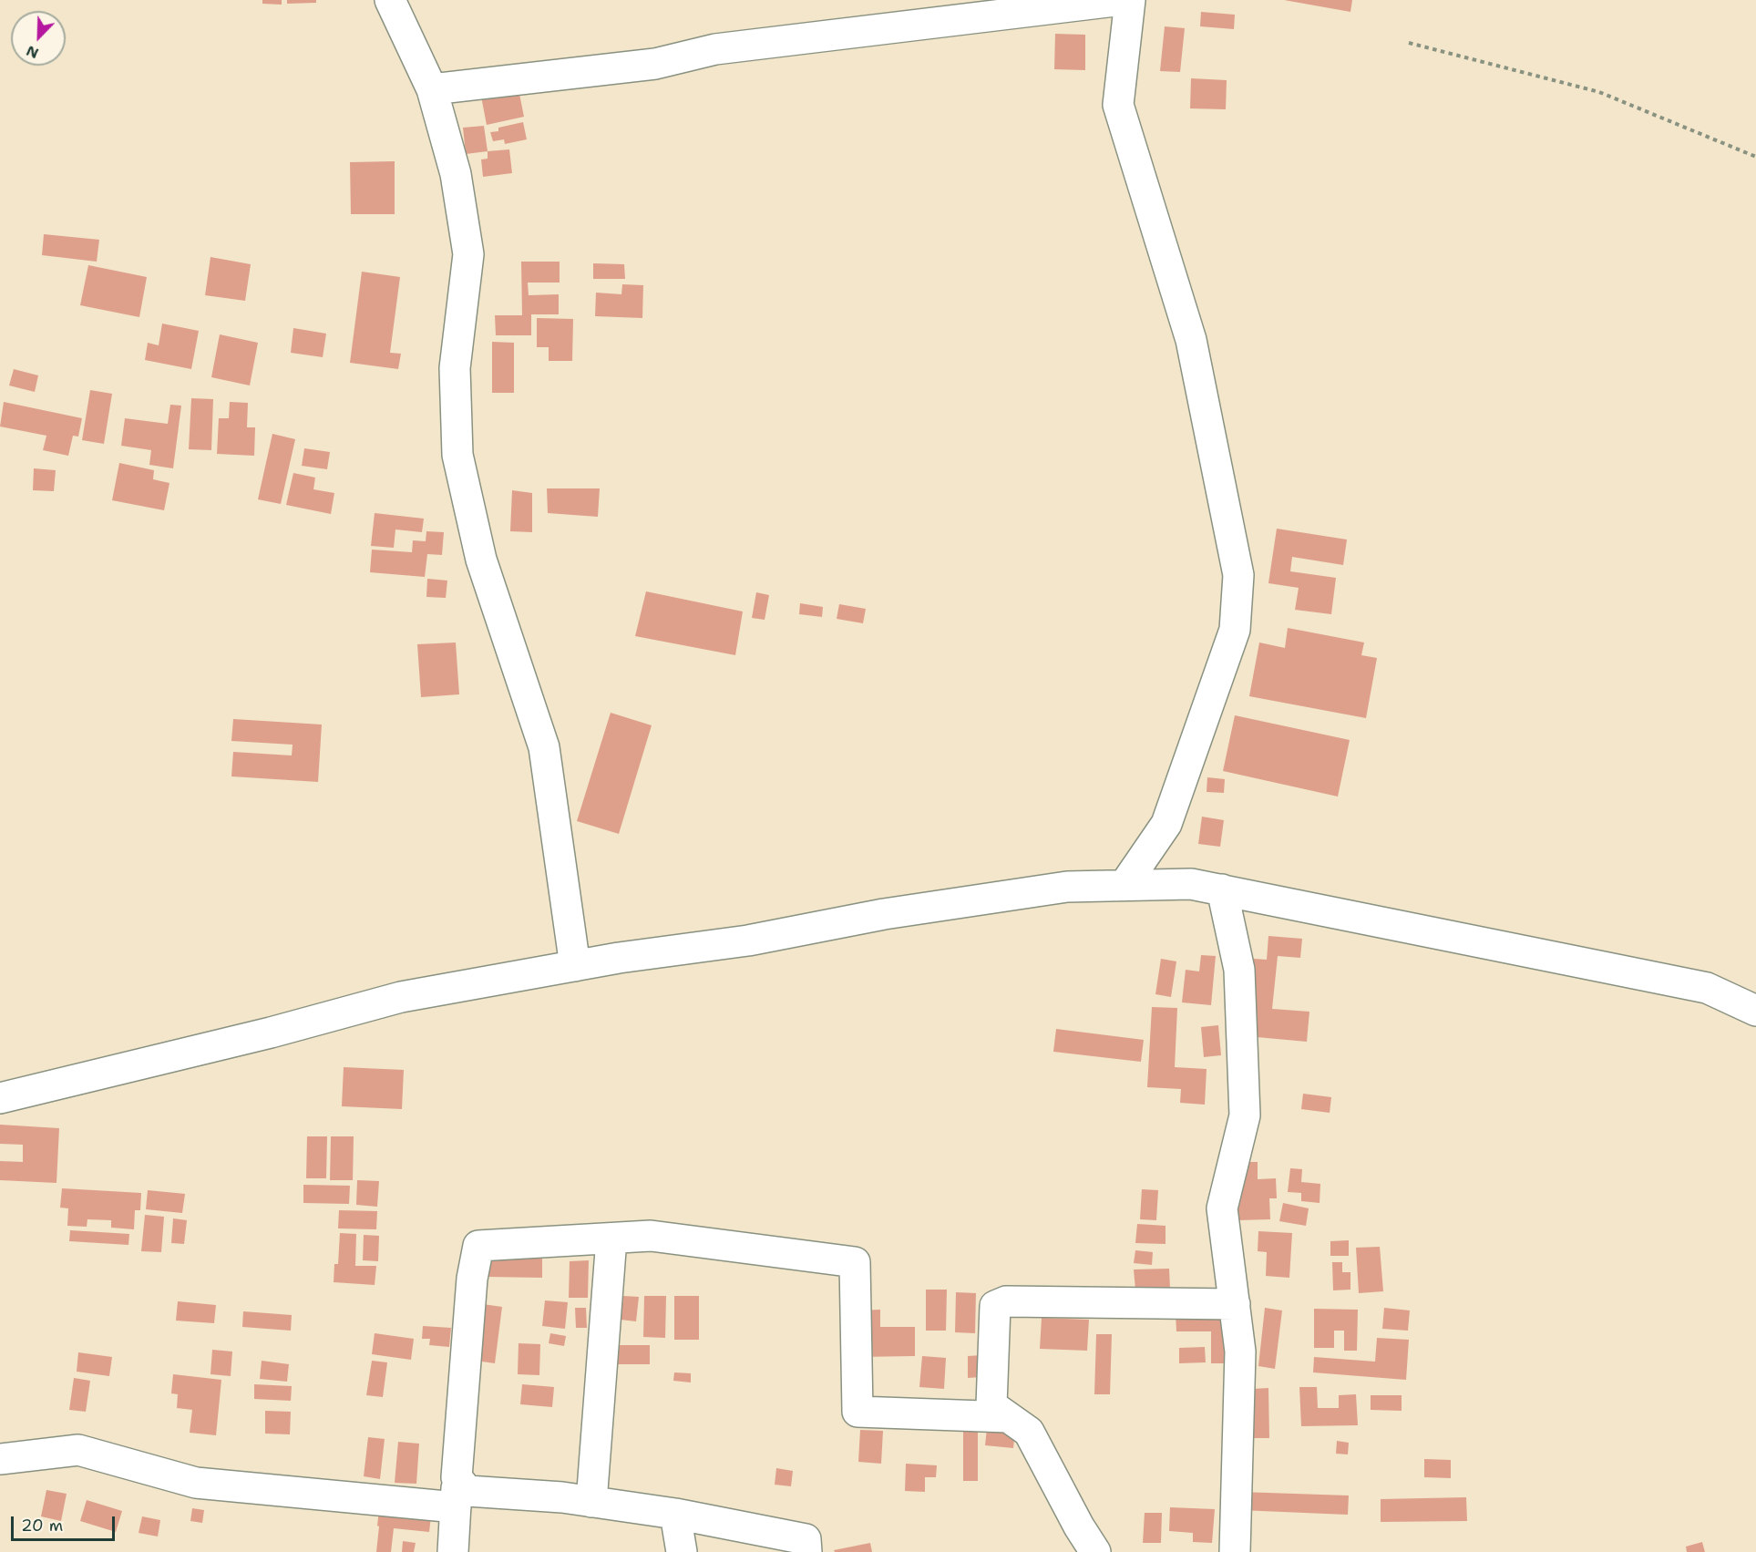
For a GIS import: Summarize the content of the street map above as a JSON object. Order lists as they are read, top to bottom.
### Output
{
  "scale_bar": "20 m",
  "north": "bottom left"
}
